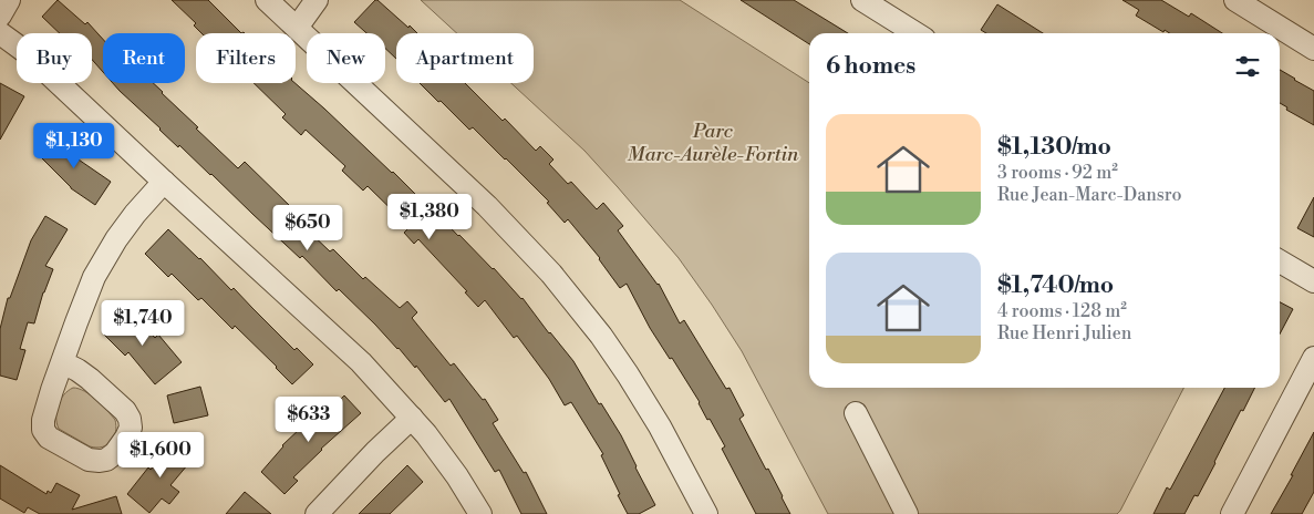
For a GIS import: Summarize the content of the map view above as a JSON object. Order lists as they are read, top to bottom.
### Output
{
  "parks": ["Parc Marc-Aurèle-Fortin"],
  "page": {
    "chip": [
      "Buy",
      "Rent",
      "Filters",
      "New",
      "Apartment"
    ],
    "heading": "6 homes",
    "list": [
      {
        "name": "$1,130/mo",
        "note": "3 rooms · 92 m² · Rue Jean-Marc-Dansro"
      },
      {
        "name": "$1,740/mo",
        "note": "4 rooms · 128 m² · Rue Henri Julien"
      }
    ],
    "price": [
      "$1,130",
      "$1,380",
      "$650",
      "$1,740",
      "$633",
      "$1,600"
    ]
  }
}
